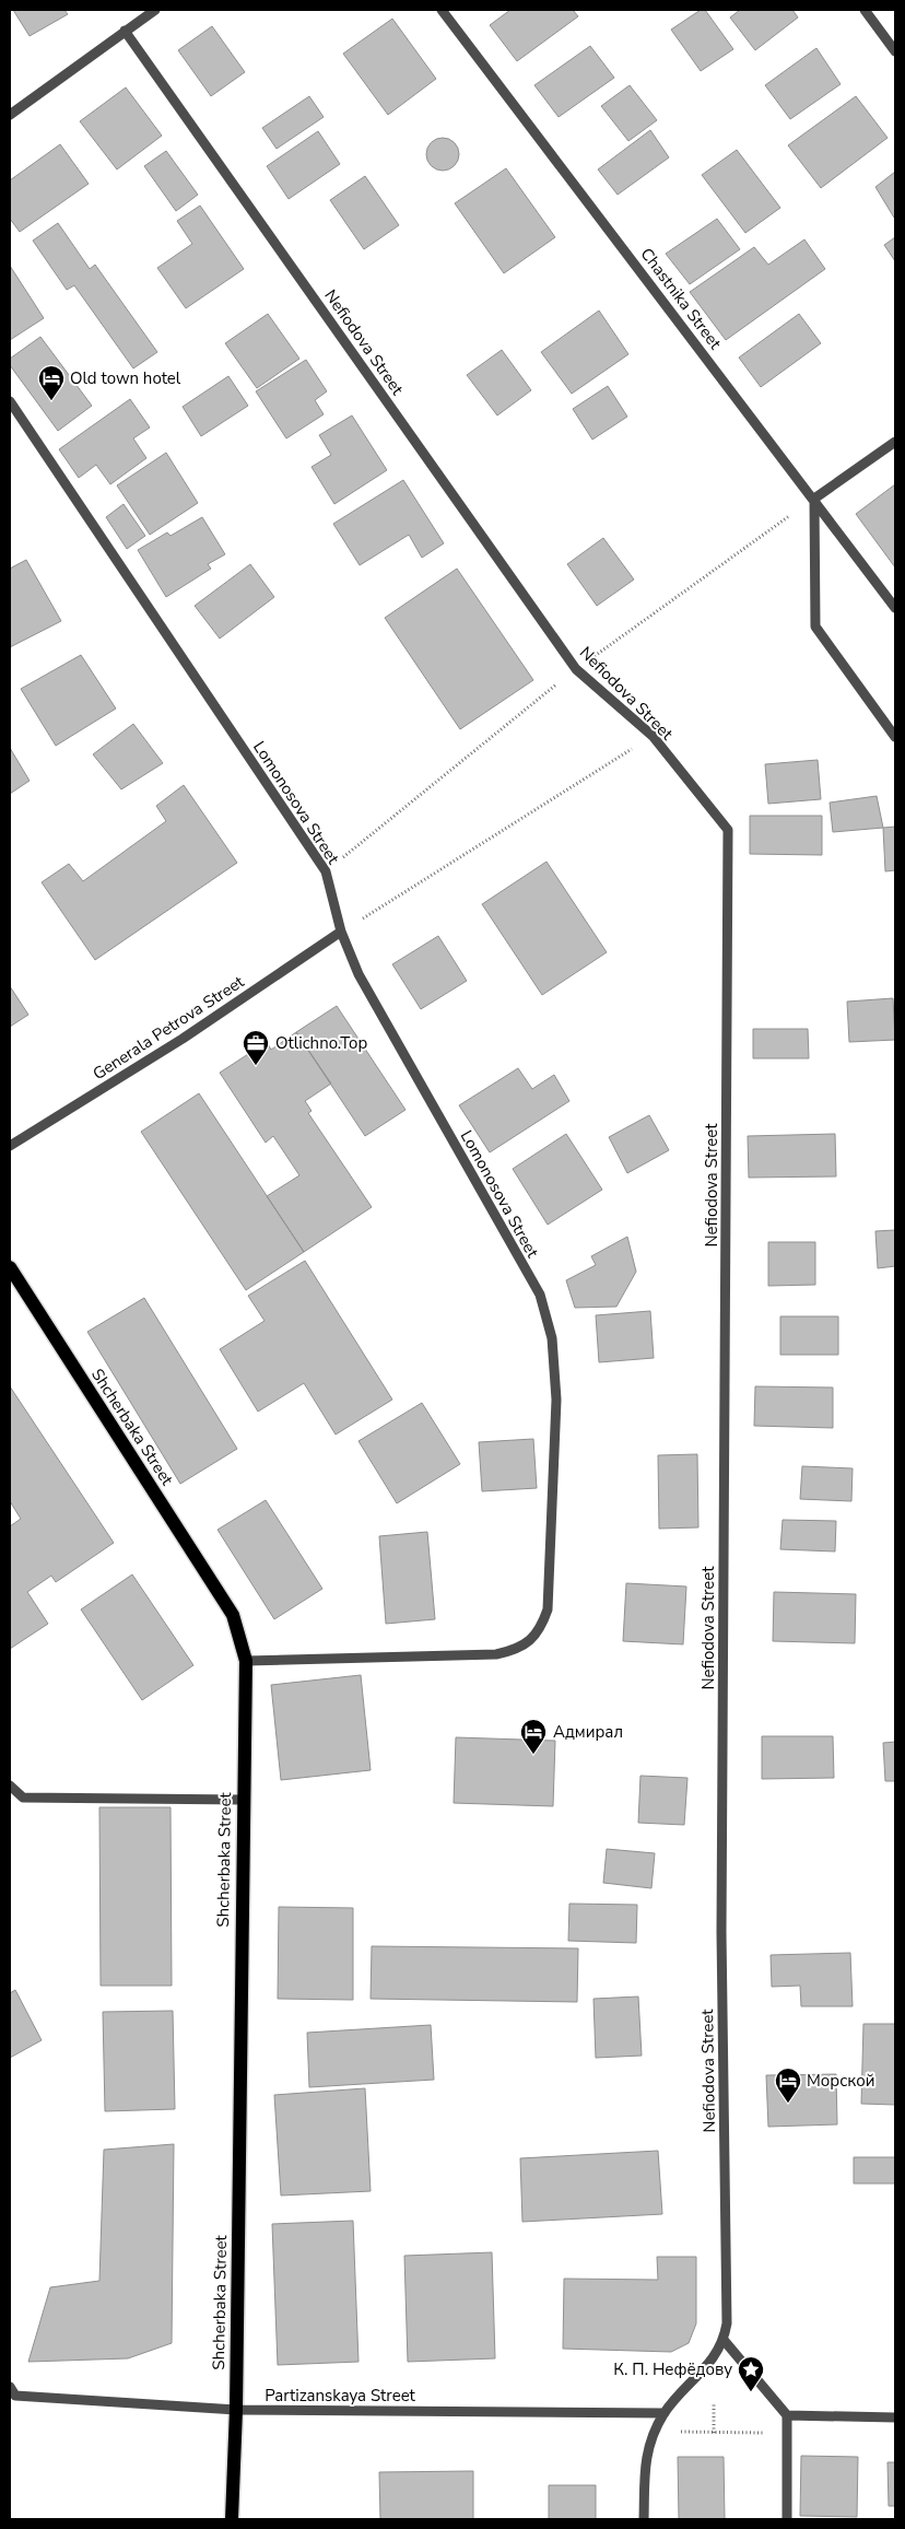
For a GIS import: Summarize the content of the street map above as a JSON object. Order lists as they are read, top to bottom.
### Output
{
  "streets": {
    "main road": ["Shcherbaka Street"],
    "street": [
      "Chastnika Street",
      "Nefiodova Street",
      "Lomonosova Street",
      "Generala Petrova Street",
      "Partizanskaya Street"
    ]
  },
  "crossings": [
    ["Nefiodova Street", "Partizanskaya Street"],
    ["Lomonosova Street", "Generala Petrova Street"],
    ["Lomonosova Street", "Shcherbaka Street"],
    ["Shcherbaka Street", "Partizanskaya Street"]
  ],
  "places": {
    "hotel": ["Old town hotel", "Адмирал", "Морской"],
    "office": ["Otlichno.Top"],
    "place": ["К. П. Нефёдову"]
  }
}
